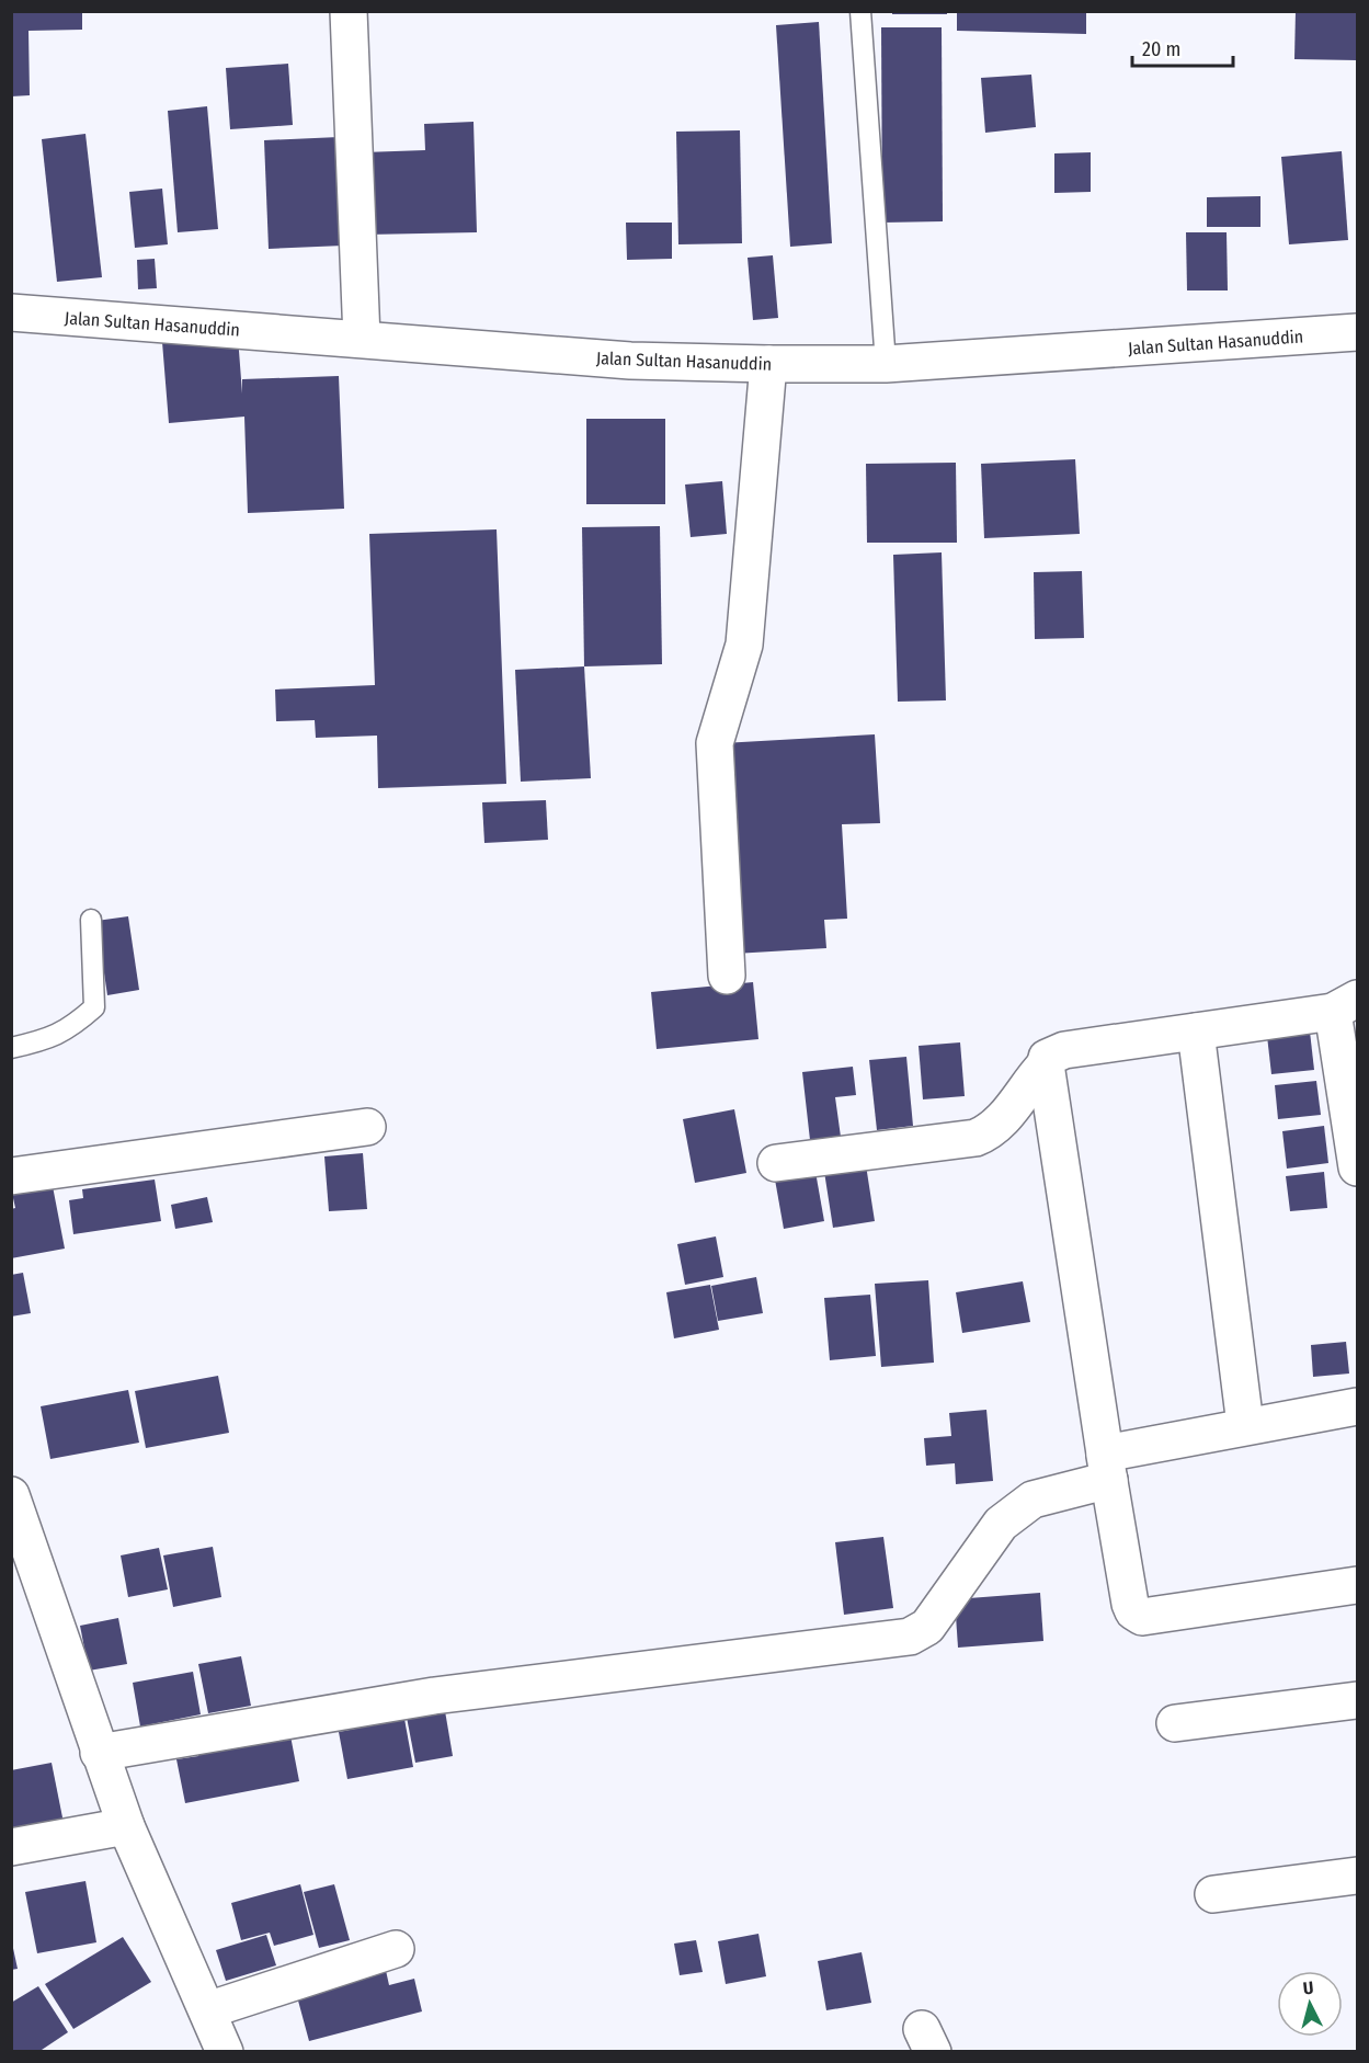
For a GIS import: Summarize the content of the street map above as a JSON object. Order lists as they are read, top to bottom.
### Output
{
  "streets": {
    "street": ["Jalan Sultan Hasanuddin"]
  },
  "scale_bar": "20 m",
  "north": "top"
}
